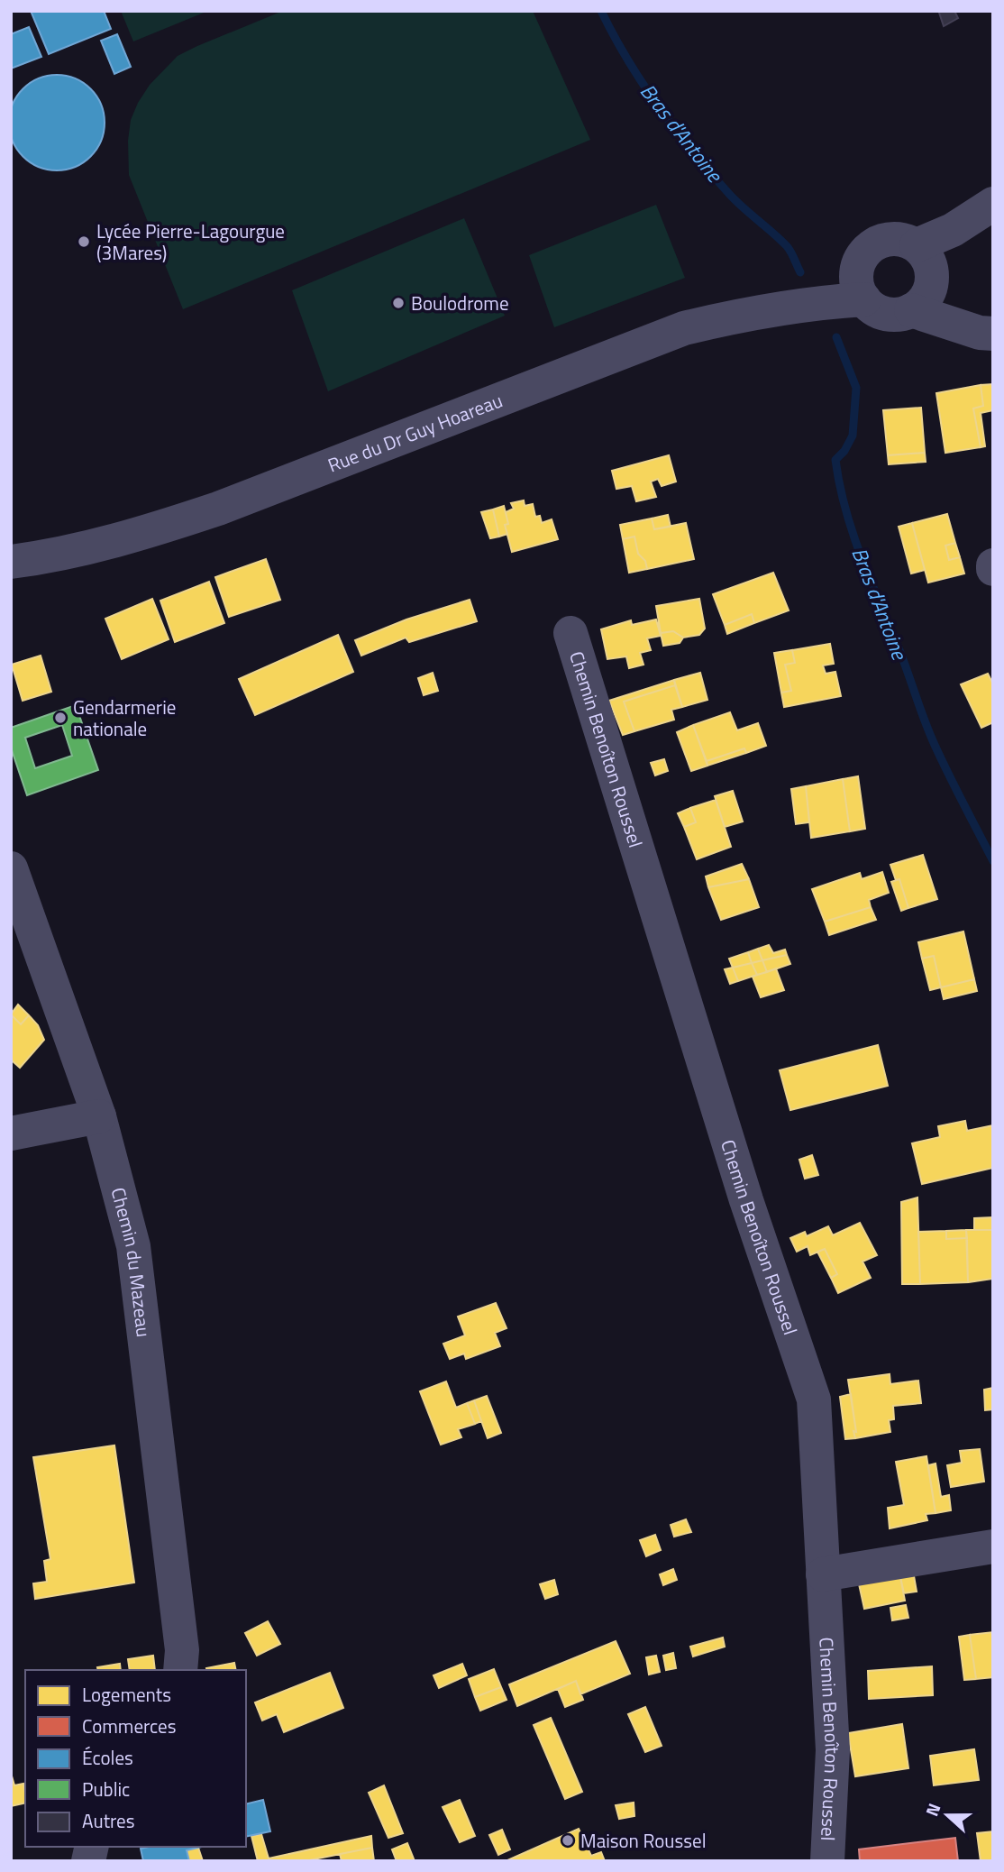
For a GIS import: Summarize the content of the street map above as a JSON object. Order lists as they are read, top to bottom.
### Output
{
  "streets": {
    "street": ["Rue du Dr Guy Hoareau", "Chemin Benoîton Roussel", "Chemin du Mazeau"]
  },
  "water": ["Bras d'Antoine"],
  "places": [
    "Lycée Pierre-Lagourgue (3Mares)",
    "Boulodrome",
    "Gendarmerie nationale",
    "Maison Roussel"
  ],
  "legend": [
    "Logements",
    "Commerces",
    "Écoles",
    "Public",
    "Autres"
  ],
  "north": "left"
}
